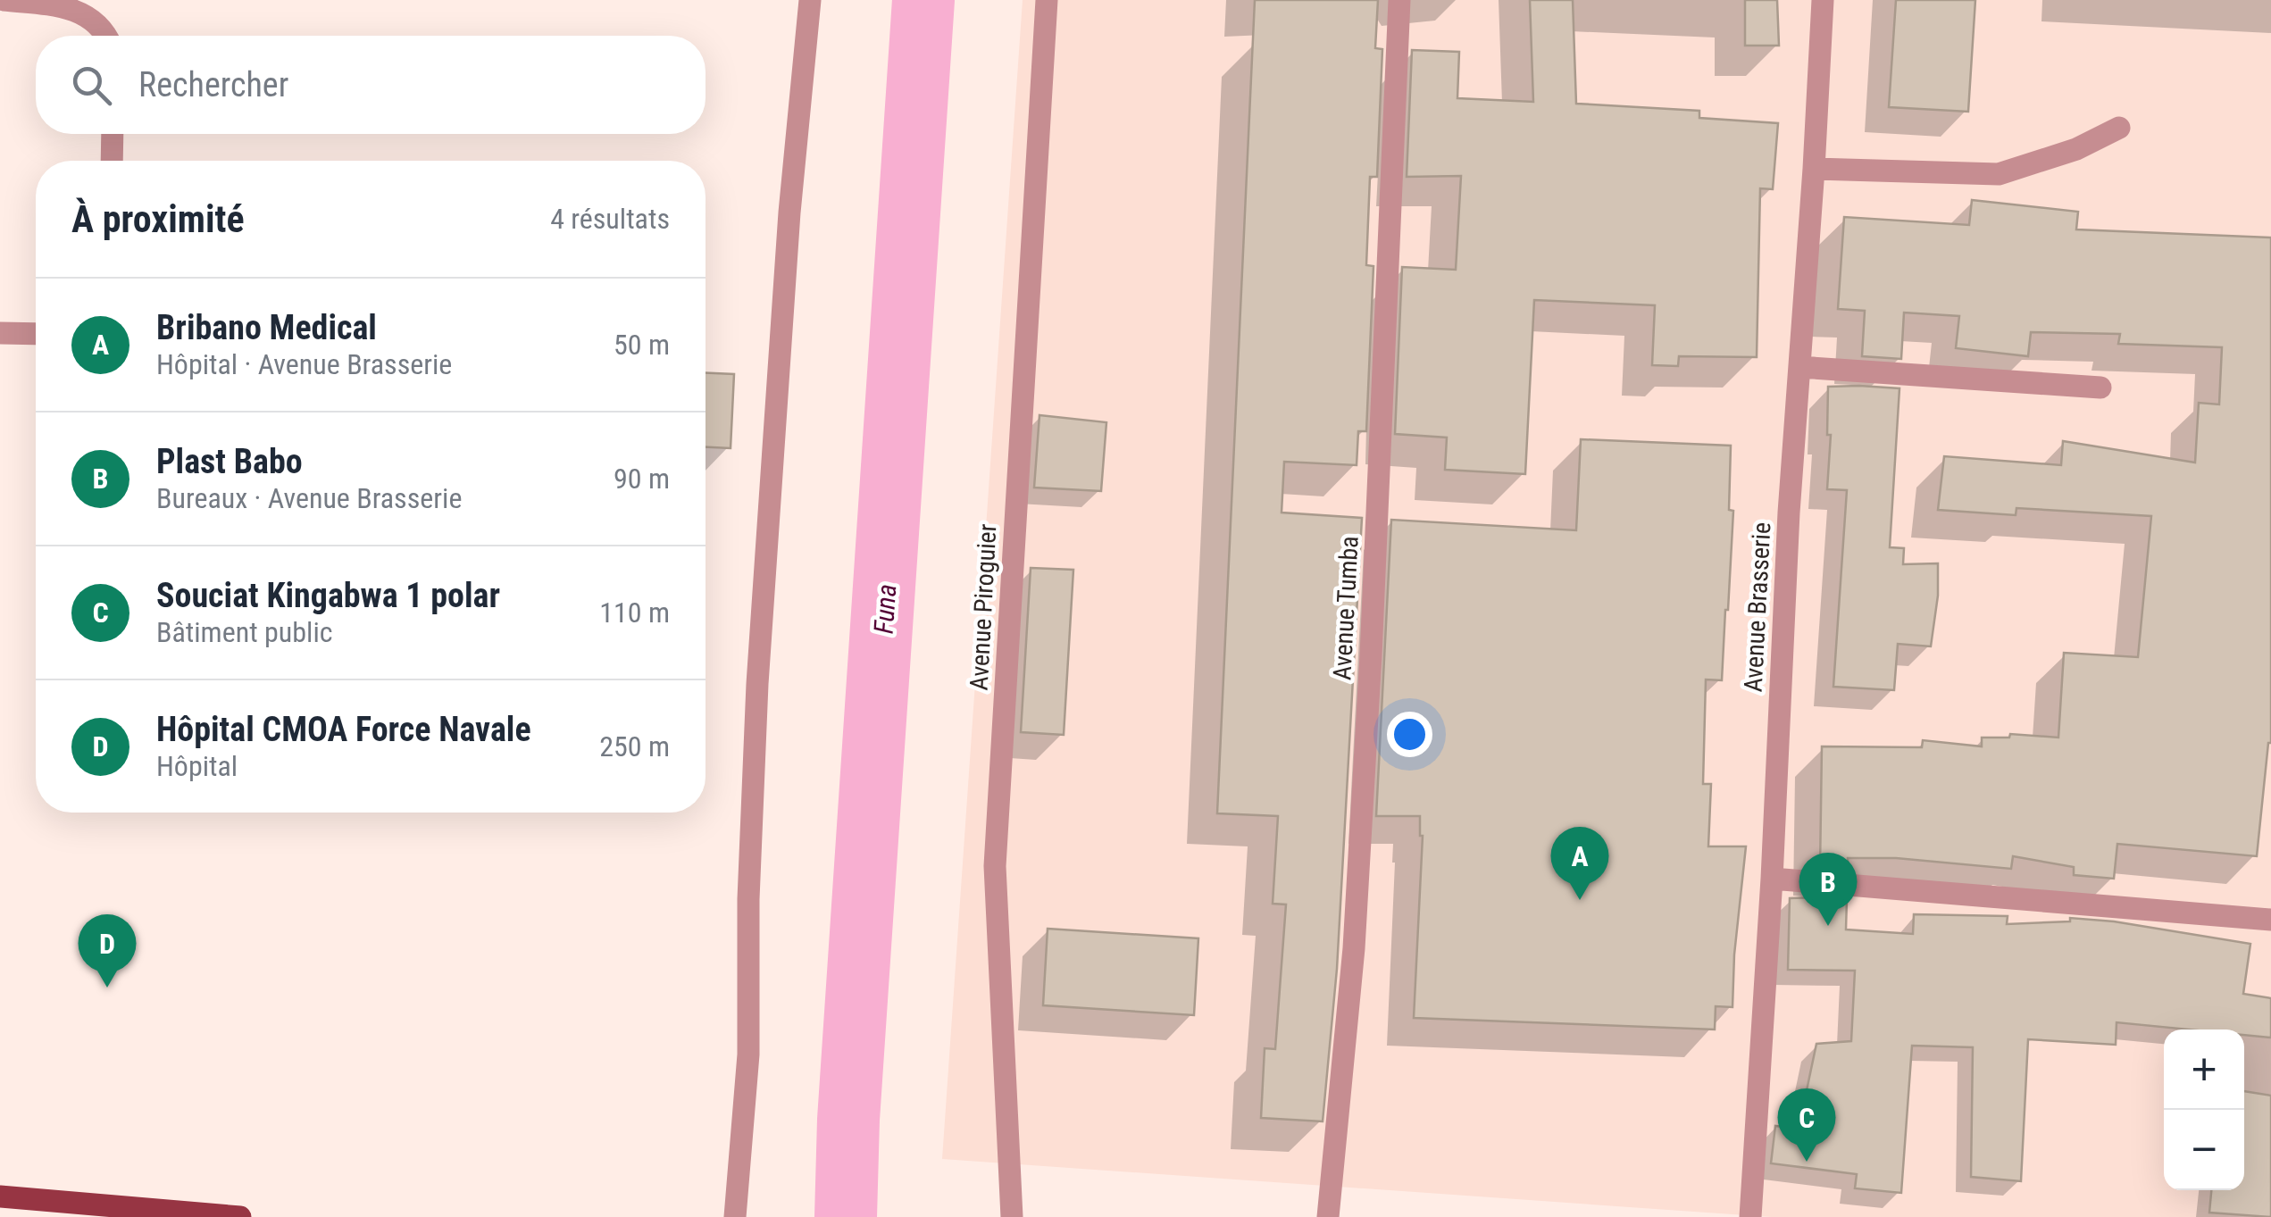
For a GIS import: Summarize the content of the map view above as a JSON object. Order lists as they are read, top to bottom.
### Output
{
  "streets": {
    "street": ["Avenue Piroguier", "Avenue Brasserie", "Avenue Tumba"]
  },
  "water": ["Funa"],
  "page": {
    "search": "Rechercher",
    "heading": ["À proximité", "4 résultats"],
    "list": [
      {
        "mark": "A",
        "name": "Bribano Medical",
        "note": "Hôpital · Avenue Brasserie",
        "value": "50 m"
      },
      {
        "mark": "B",
        "name": "Plast Babo",
        "note": "Bureaux · Avenue Brasserie",
        "value": "90 m"
      },
      {
        "mark": "C",
        "name": "Souciat Kingabwa 1 polar",
        "note": "Bâtiment public",
        "value": "110 m"
      },
      {
        "mark": "D",
        "name": "Hôpital CMOA Force Navale",
        "note": "Hôpital",
        "value": "250 m"
      }
    ],
    "pins": [
      "A",
      "B",
      "D",
      "C"
    ],
    "map_buttons": ["+", "−"]
  }
}
